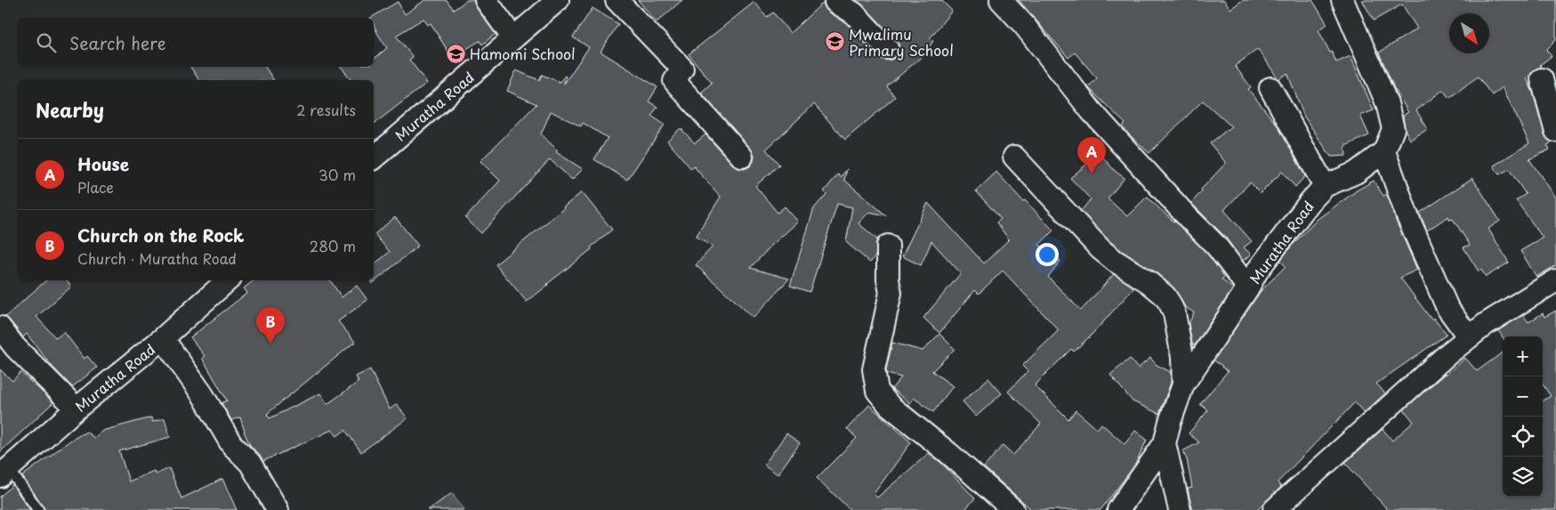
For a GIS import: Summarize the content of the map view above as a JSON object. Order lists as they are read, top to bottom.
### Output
{
  "streets": {
    "street": ["Muratha Road"]
  },
  "places": {
    "school or university": ["Mwalimu Primary School", "Hamomi School"]
  },
  "north": "bottom right",
  "page": {
    "search": "Search here",
    "heading": ["Nearby", "2 results"],
    "pins": ["A", "B"],
    "list": [
      {
        "mark": "A",
        "name": "House",
        "note": "Place",
        "value": "30 m"
      },
      {
        "mark": "B",
        "name": "Church on the Rock",
        "note": "Church · Muratha Road",
        "value": "280 m"
      }
    ],
    "map_buttons": ["+", "−"]
  }
}
